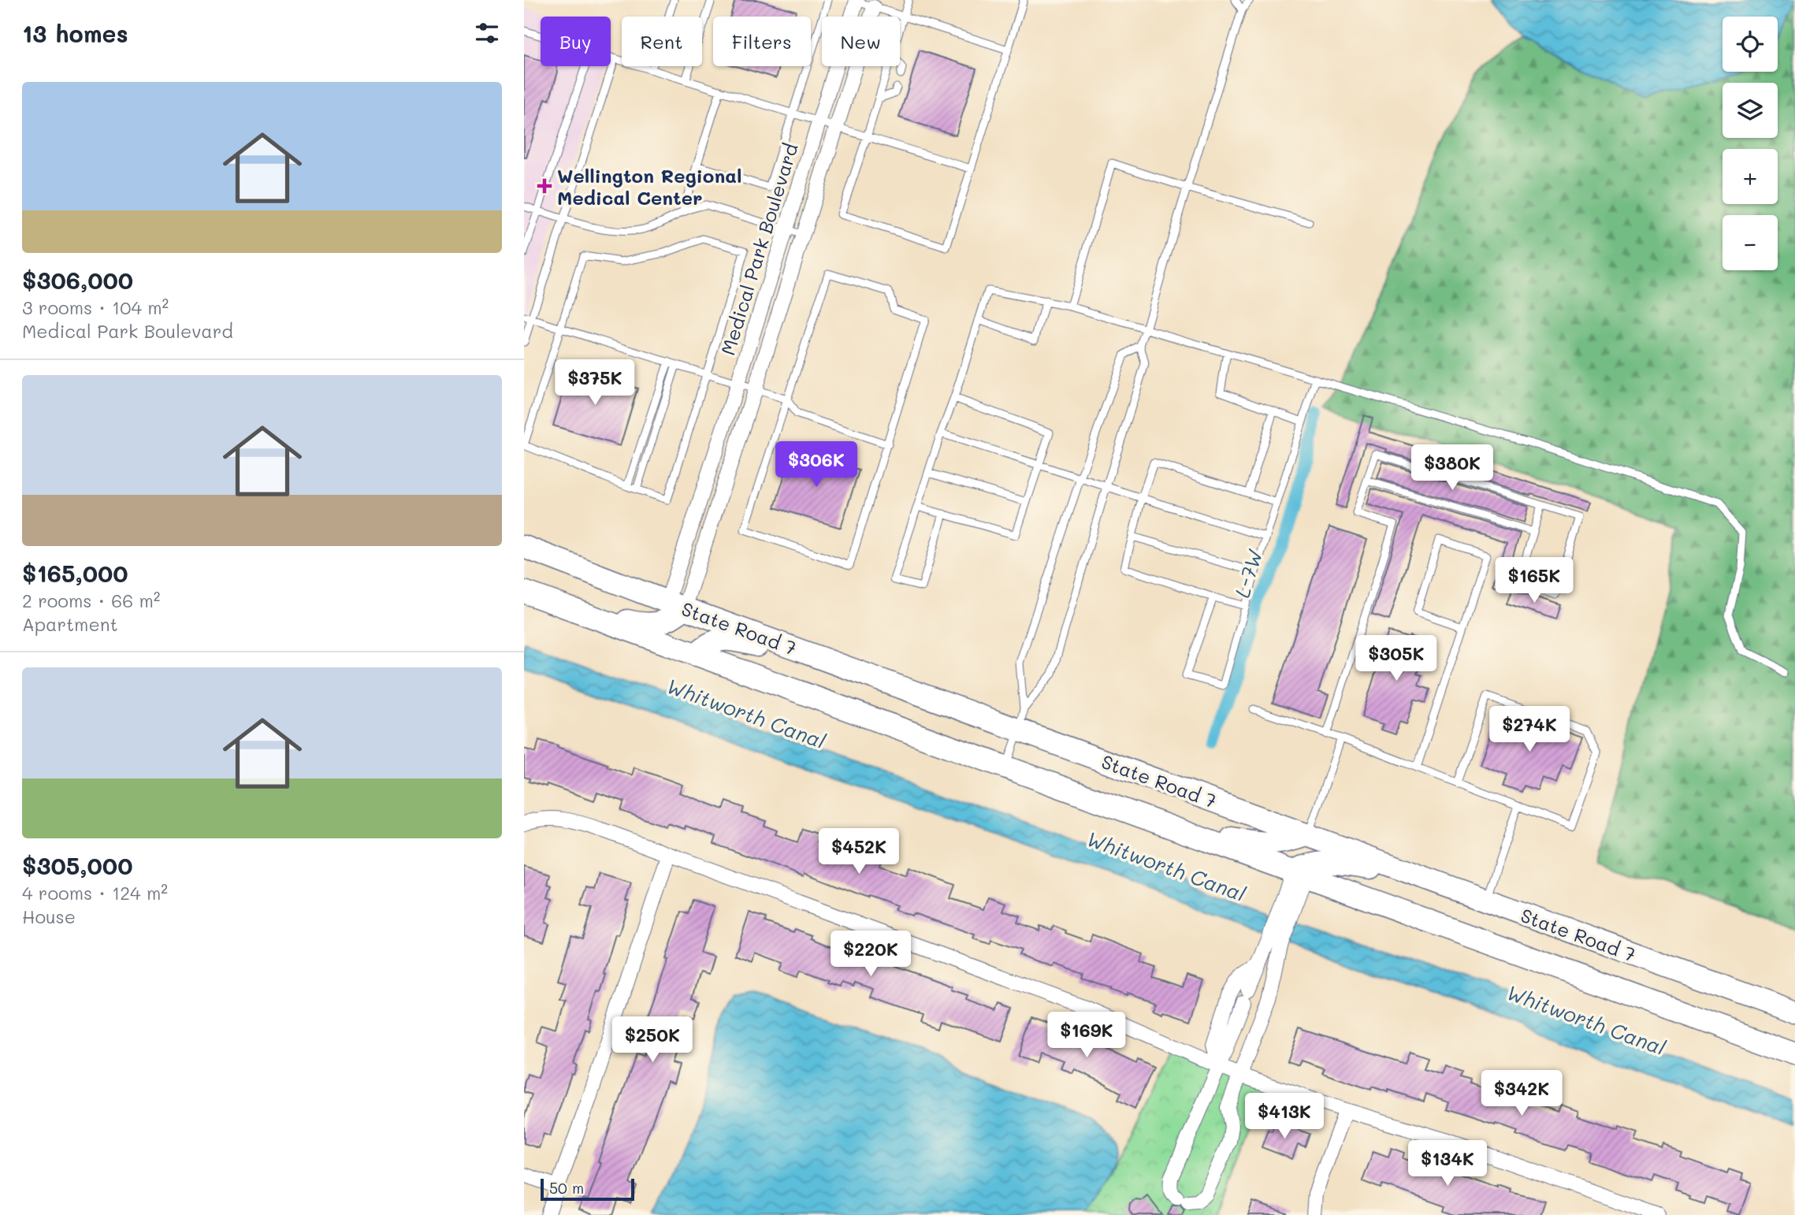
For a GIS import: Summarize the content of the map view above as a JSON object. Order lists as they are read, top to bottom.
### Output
{
  "streets": {
    "main road": ["State Road 7"],
    "street": ["Medical Park Boulevard"]
  },
  "crossings": [
    ["Medical Park Boulevard", "State Road 7"]
  ],
  "water": ["L-7W", "Whitworth Canal"],
  "places": {
    "health": ["Wellington Regional Medical Center"]
  },
  "scale_bar": "50 m",
  "page": {
    "heading": "13 homes",
    "map_buttons": ["+", "−"],
    "chip": [
      "Buy",
      "Rent",
      "Filters",
      "New"
    ],
    "list": [
      {
        "name": "$306,000",
        "note": "3 rooms · 104 m² · Medical Park Boulevard"
      },
      {
        "name": "$165,000",
        "note": "2 rooms · 66 m² · Apartment"
      },
      {
        "name": "$305,000",
        "note": "4 rooms · 124 m² · House"
      }
    ],
    "price": [
      "$375K",
      "$306K",
      "$380K",
      "$165K",
      "$305K",
      "$274K",
      "$452K",
      "$220K",
      "$169K",
      "$250K",
      "$342K",
      "$413K",
      "$134K"
    ],
    "scale": "50 m"
  }
}
